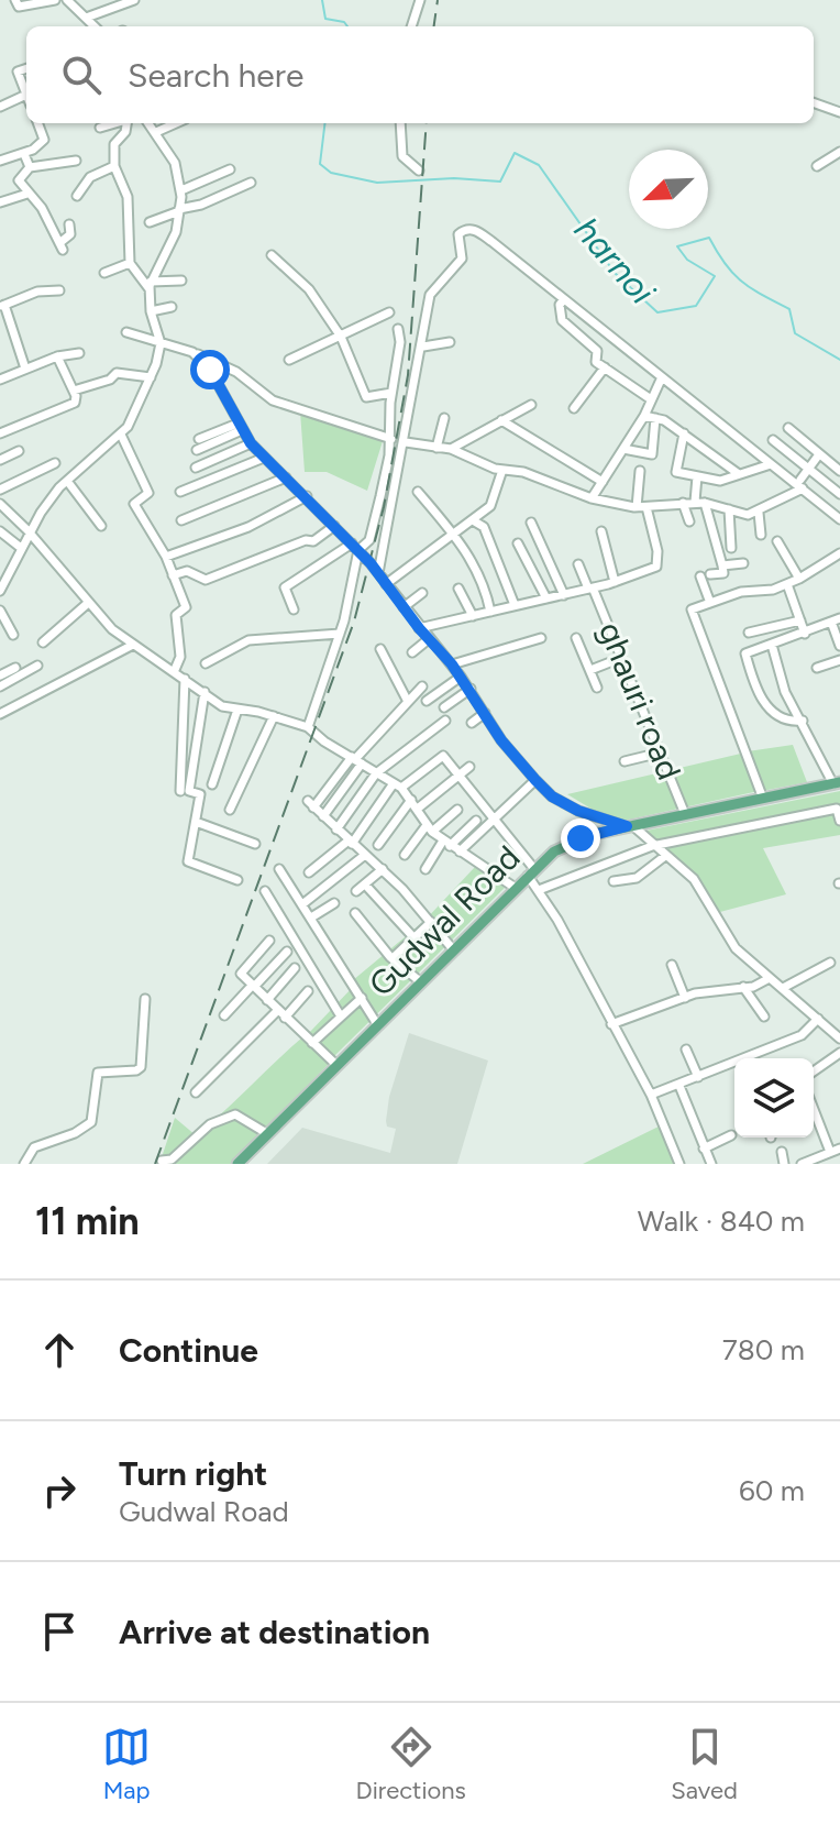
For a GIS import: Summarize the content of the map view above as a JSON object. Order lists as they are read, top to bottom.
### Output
{
  "streets": {
    "main road": ["Gudwal Road"],
    "street": ["ghauri road"]
  },
  "crossings": [
    ["ghauri road", "Gudwal Road"]
  ],
  "water": ["harnoi"],
  "north": "bottom left",
  "page": {
    "search": "Search here",
    "heading": ["11 min", "Walk · 840 m"],
    "list": [
      ["Continue", "780 m"],
      ["Turn right", "Gudwal Road", "60 m"],
      "Arrive at destination"
    ],
    "nav": ["Map", "Directions", "Saved"]
  }
}
